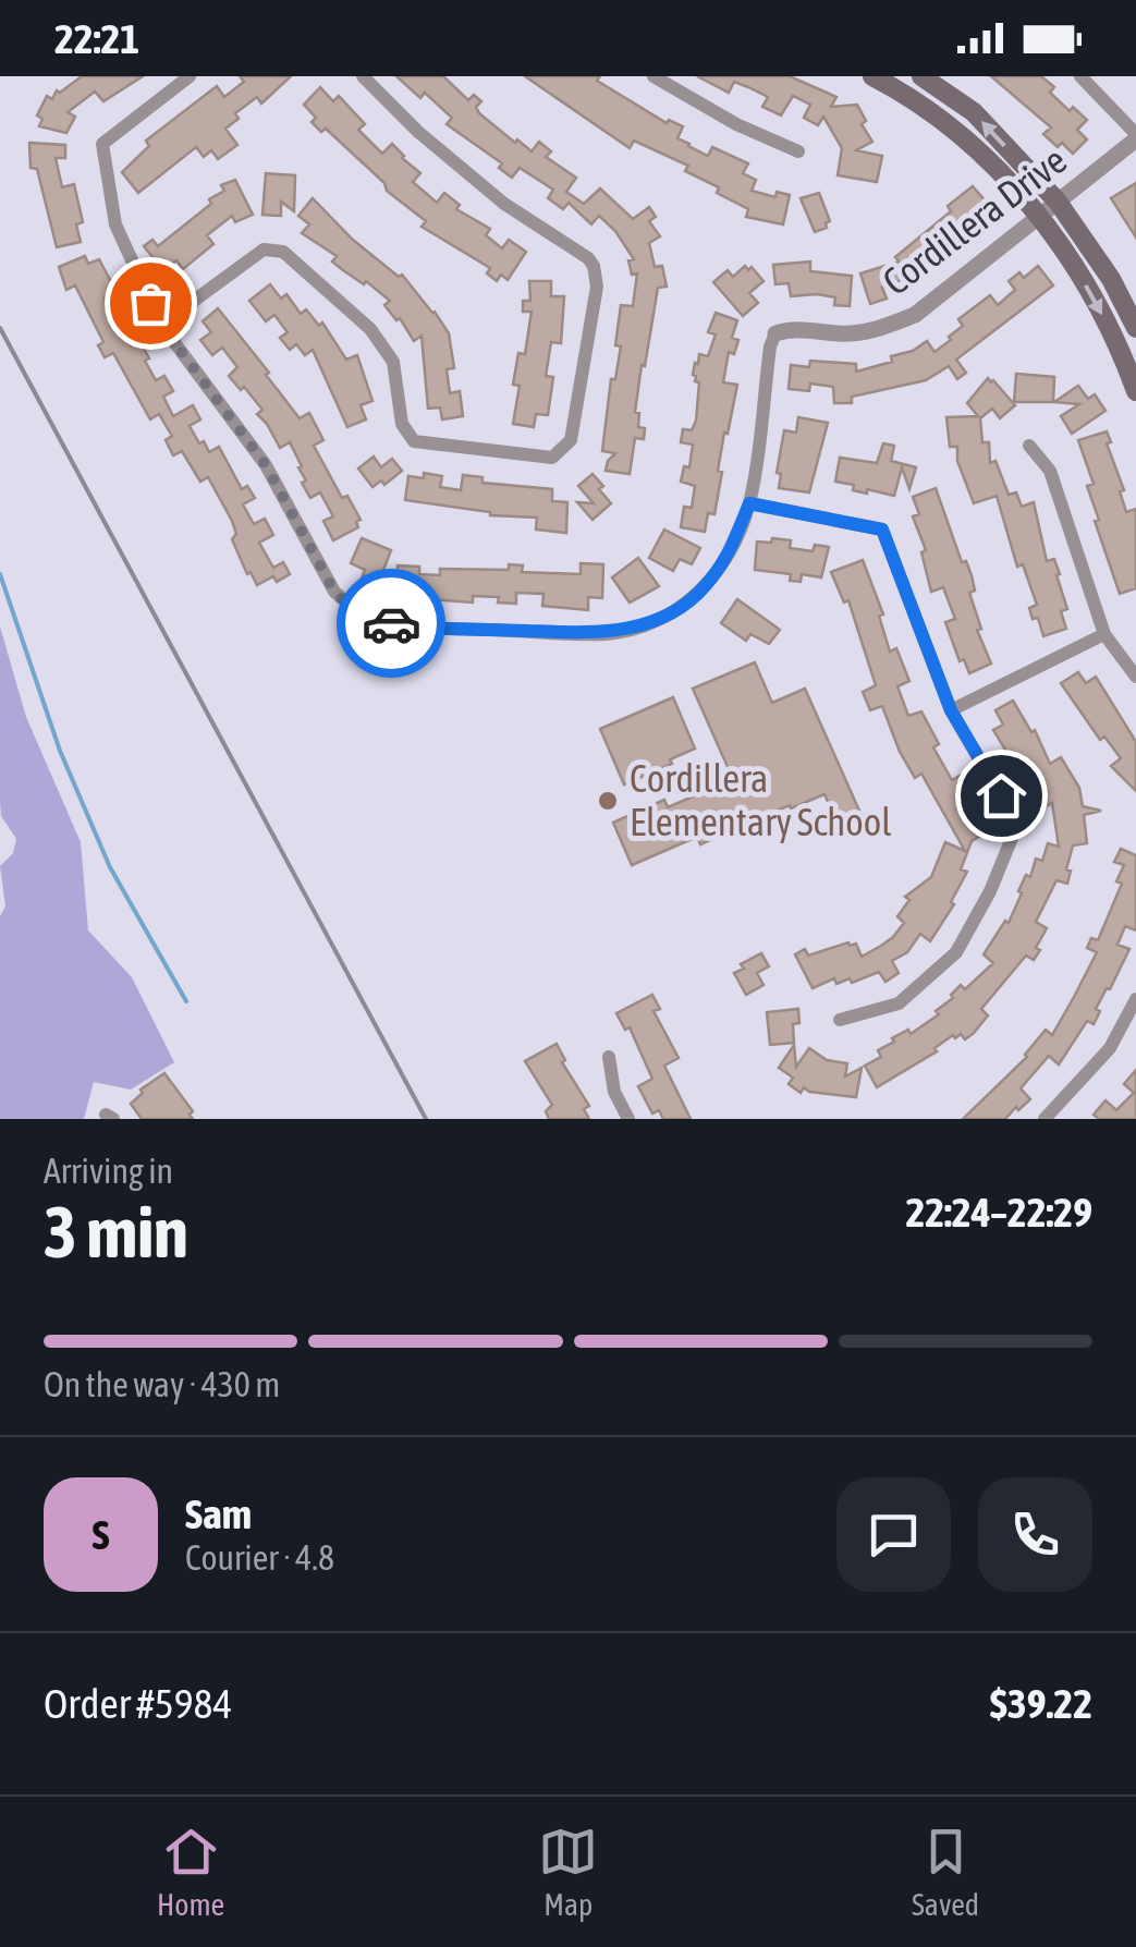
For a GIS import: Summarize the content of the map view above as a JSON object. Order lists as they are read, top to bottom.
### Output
{
  "streets": {
    "street": ["Cordillera Drive"]
  },
  "places": ["Cordillera Elementary School"],
  "page": {
    "status": "22:21",
    "heading": ["3 min", "Arriving in", "22:24–22:29"],
    "panel": [
      "Sam",
      "Courier · 4.8",
      "Order #5984",
      "$39.22"
    ],
    "bar": "On the way · 430 m",
    "round": "S",
    "tabs": ["Home", "Map", "Saved"]
  }
}
